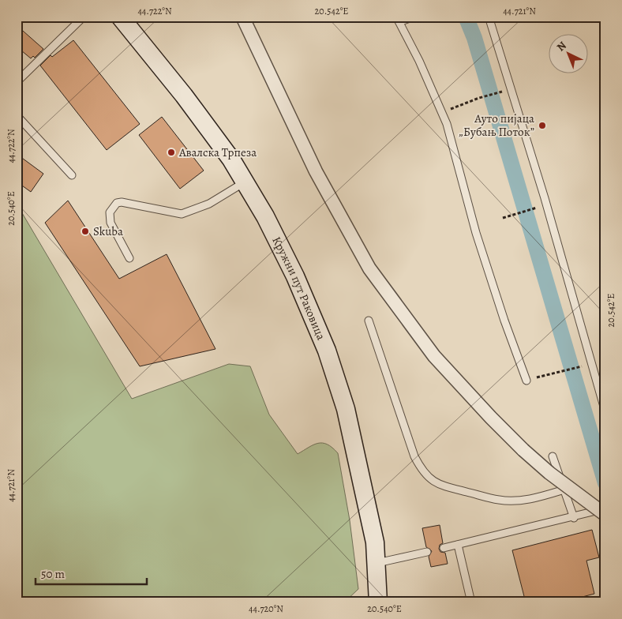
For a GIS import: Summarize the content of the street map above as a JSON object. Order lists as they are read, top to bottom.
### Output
{
  "streets": {
    "main road": ["Кружни пут Раковица"]
  },
  "places": ["Ауто пијаца „Бубањ Поток”", "Авалска Трпеза", "Skuba"],
  "scale_bar": "50 m",
  "north": "top left",
  "coordinates": [
    "44.722°N",
    "20.542°E",
    "44.721°N",
    "20.540°E",
    "44.720°N"
  ]
}
